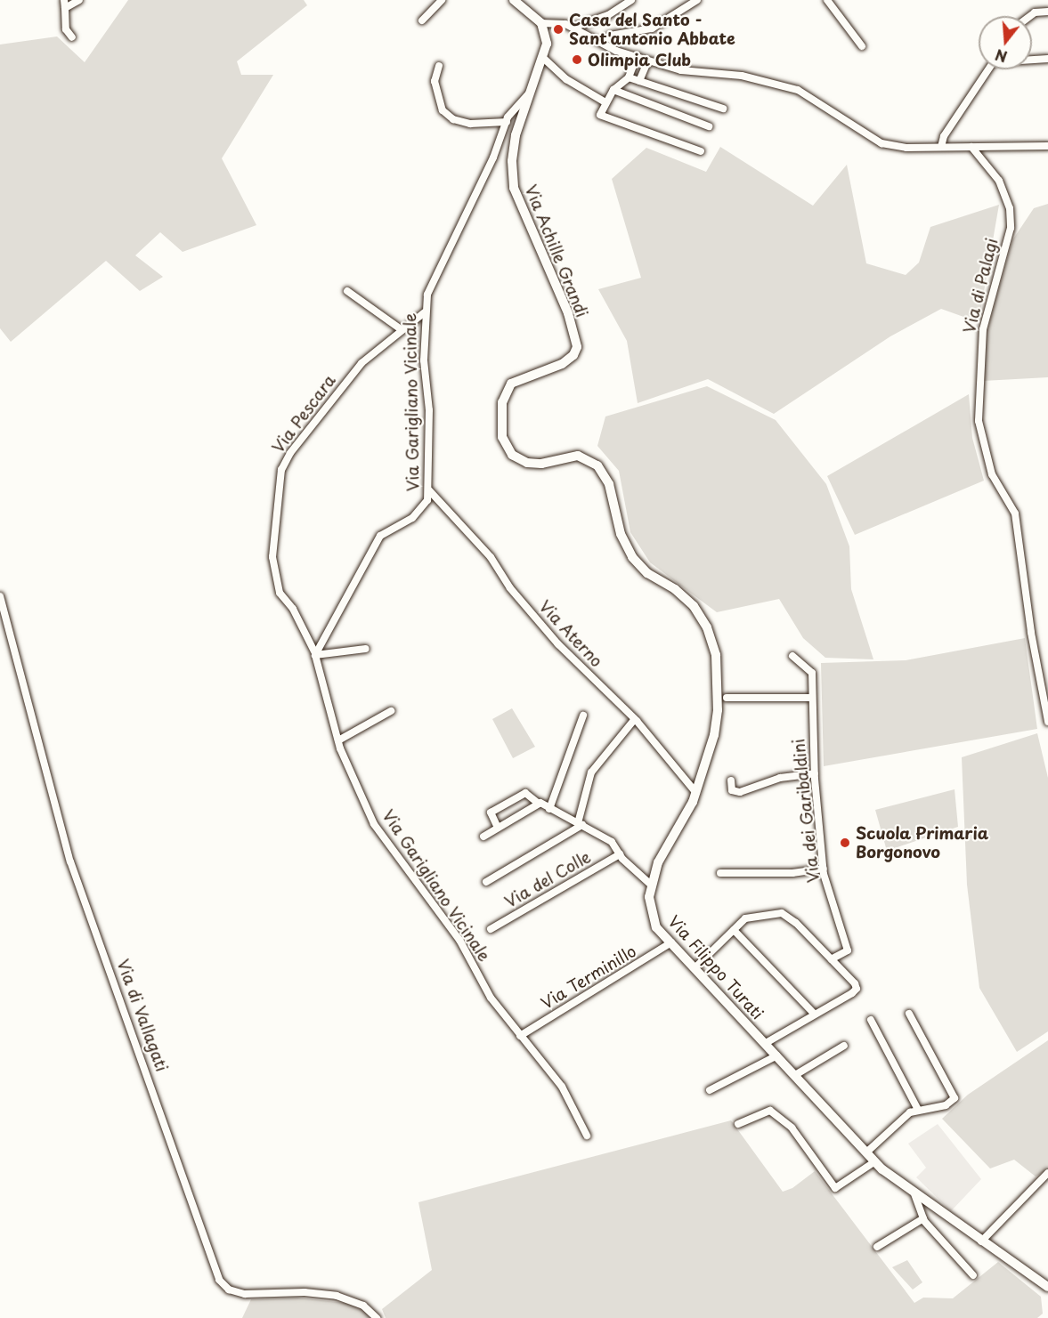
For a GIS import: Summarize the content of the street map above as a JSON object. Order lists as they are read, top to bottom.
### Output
{
  "streets": {
    "main road": ["Via Achille Grandi", "Via Filippo Turati"],
    "street": [
      "Via di Palagi",
      "Via Garigliano Vicinale",
      "Via Pescara",
      "Via Aterno",
      "Via dei Garibaldini",
      "Via del Colle",
      "Via Terminillo",
      "Via di Vallagati"
    ]
  },
  "crossings": [
    ["Via Achille Grandi", "Via Garigliano Vicinale"],
    ["Via Achille Grandi", "Via Filippo Turati"],
    ["Via Garigliano Vicinale", "Via Pescara"],
    ["Via Garigliano Vicinale", "Via Aterno"],
    ["Via Garigliano Vicinale", "Via Terminillo"],
    ["Via Aterno", "Via Filippo Turati"],
    ["Via Filippo Turati", "Via Terminillo"]
  ],
  "places": ["Casa del Santo - Sant'antonio Abbate", "Olimpia Club", "Scuola Primaria Borgonovo"],
  "north": "bottom"
}
